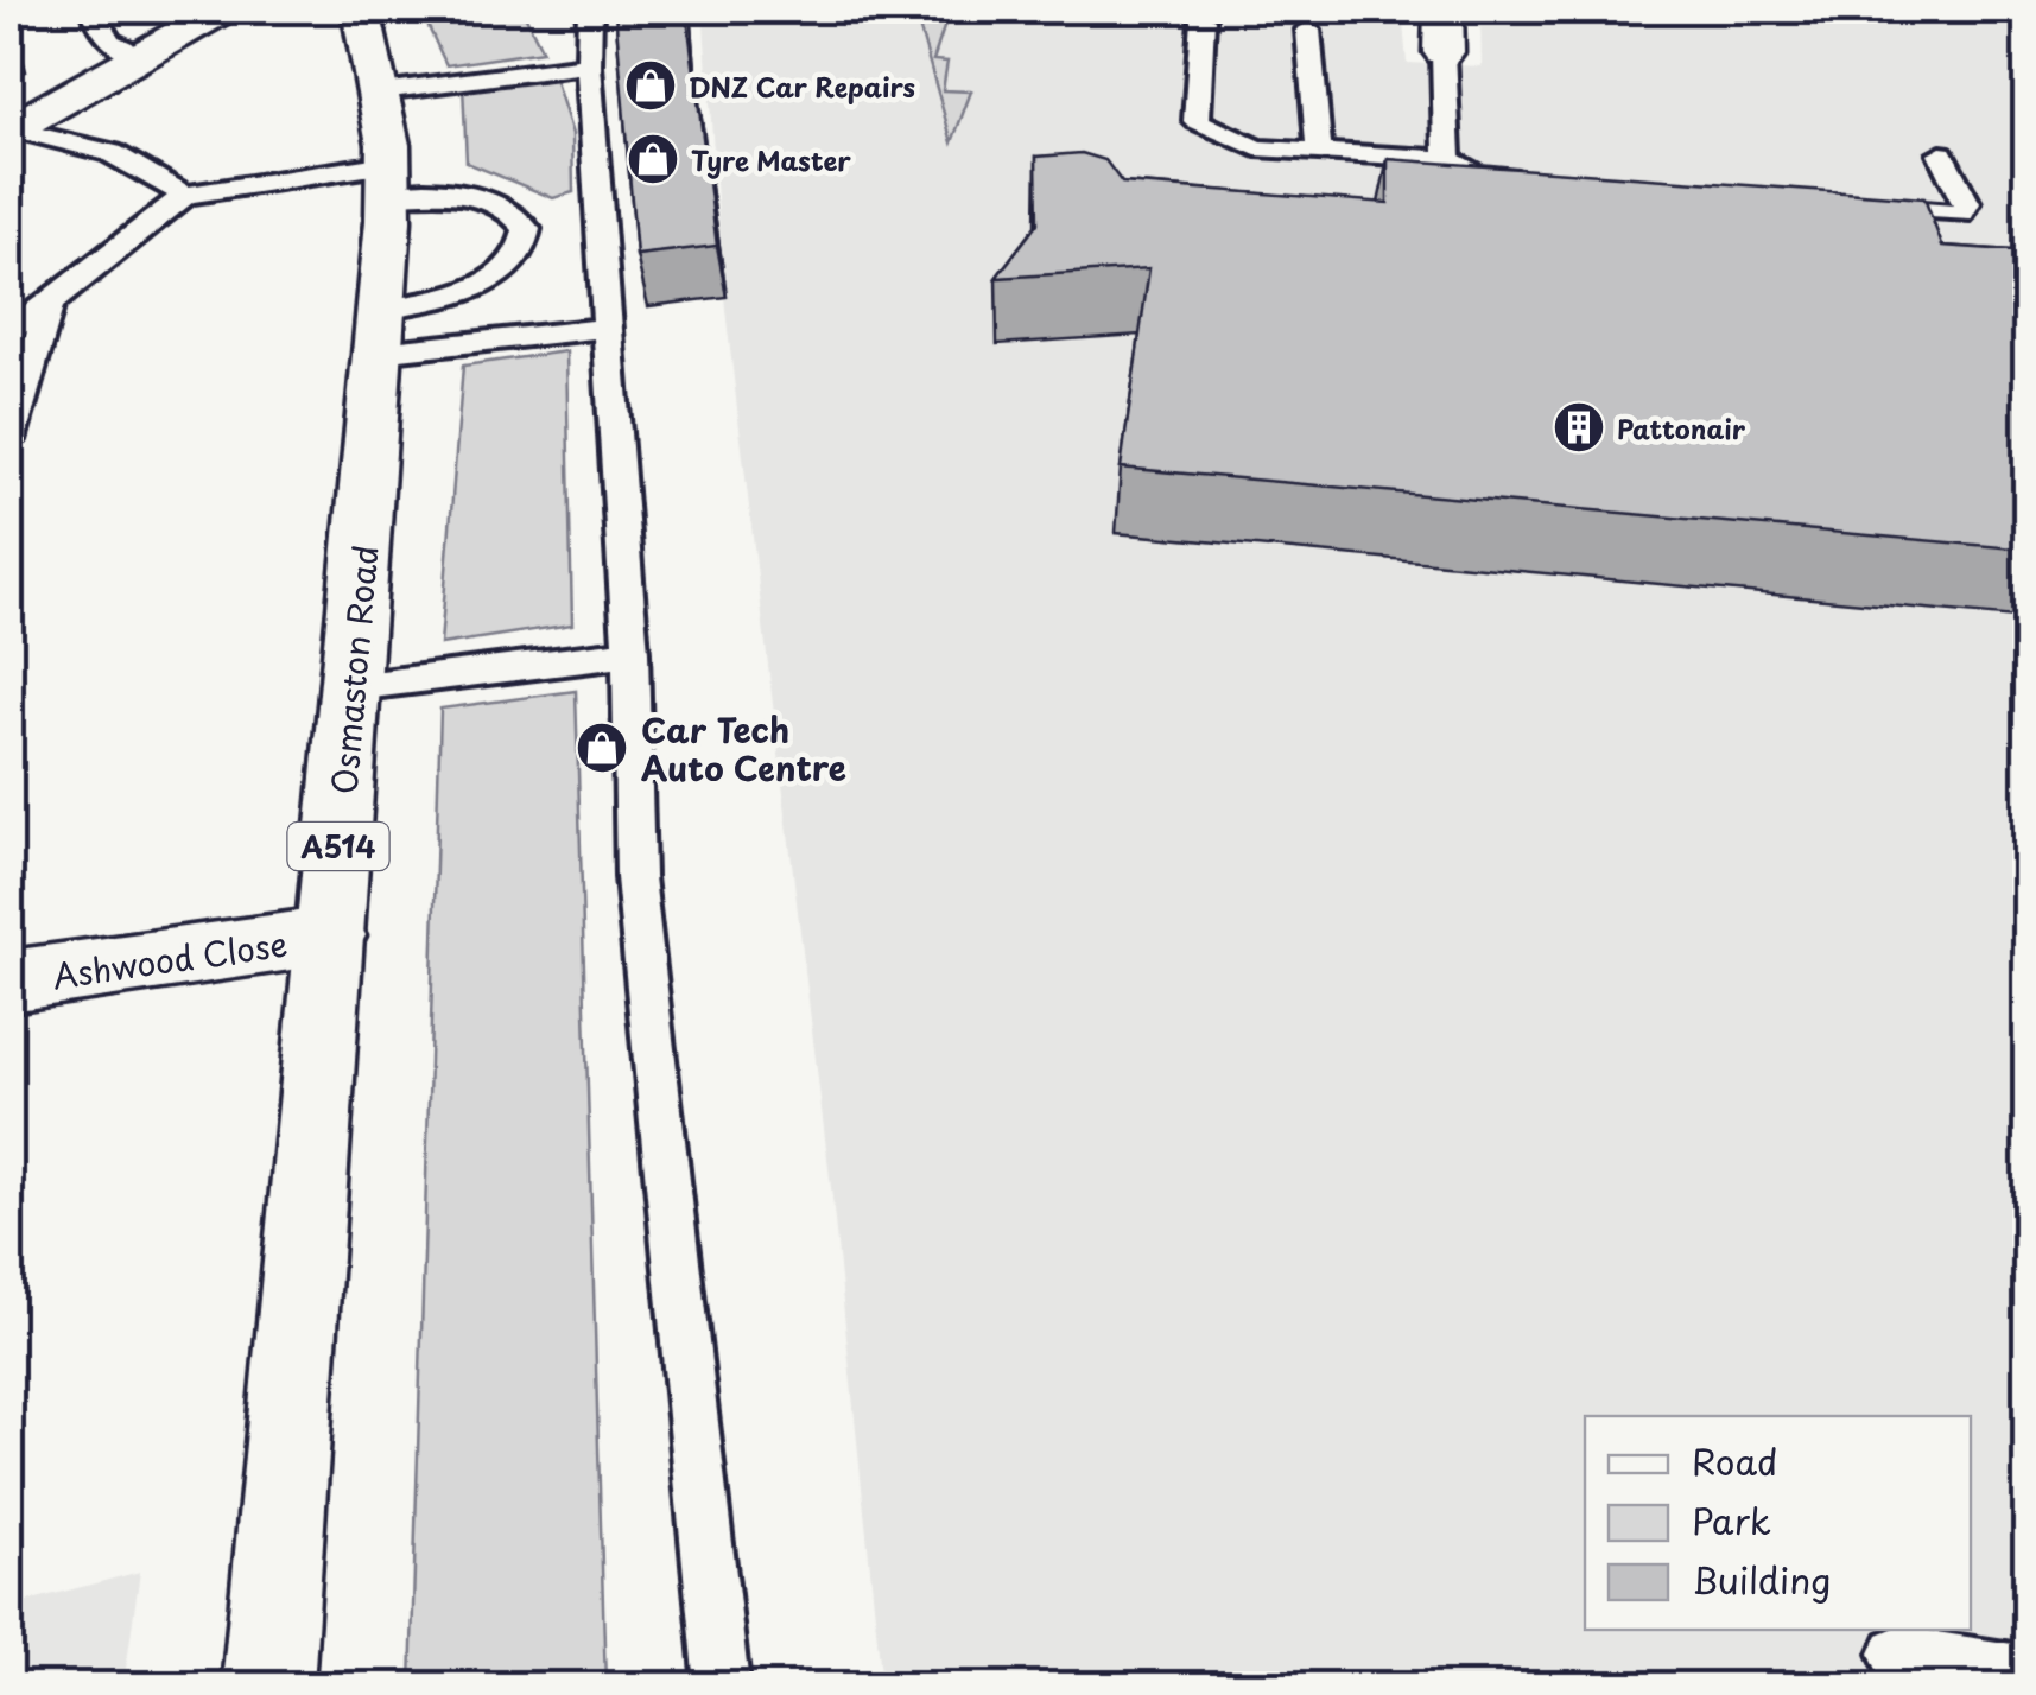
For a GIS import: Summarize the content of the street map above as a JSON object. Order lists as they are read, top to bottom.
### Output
{
  "streets": {
    "main road": ["Osmaston Road", "A514", "Ashwood Close"]
  },
  "crossings": [
    ["Osmaston Road", "Ashwood Close"]
  ],
  "places": {
    "shop": ["DNZ Car Repairs", "Tyre Master", "Car Tech Auto Centre"],
    "building": ["Pattonair"]
  },
  "legend": ["Road", "Park", "Building"]
}
